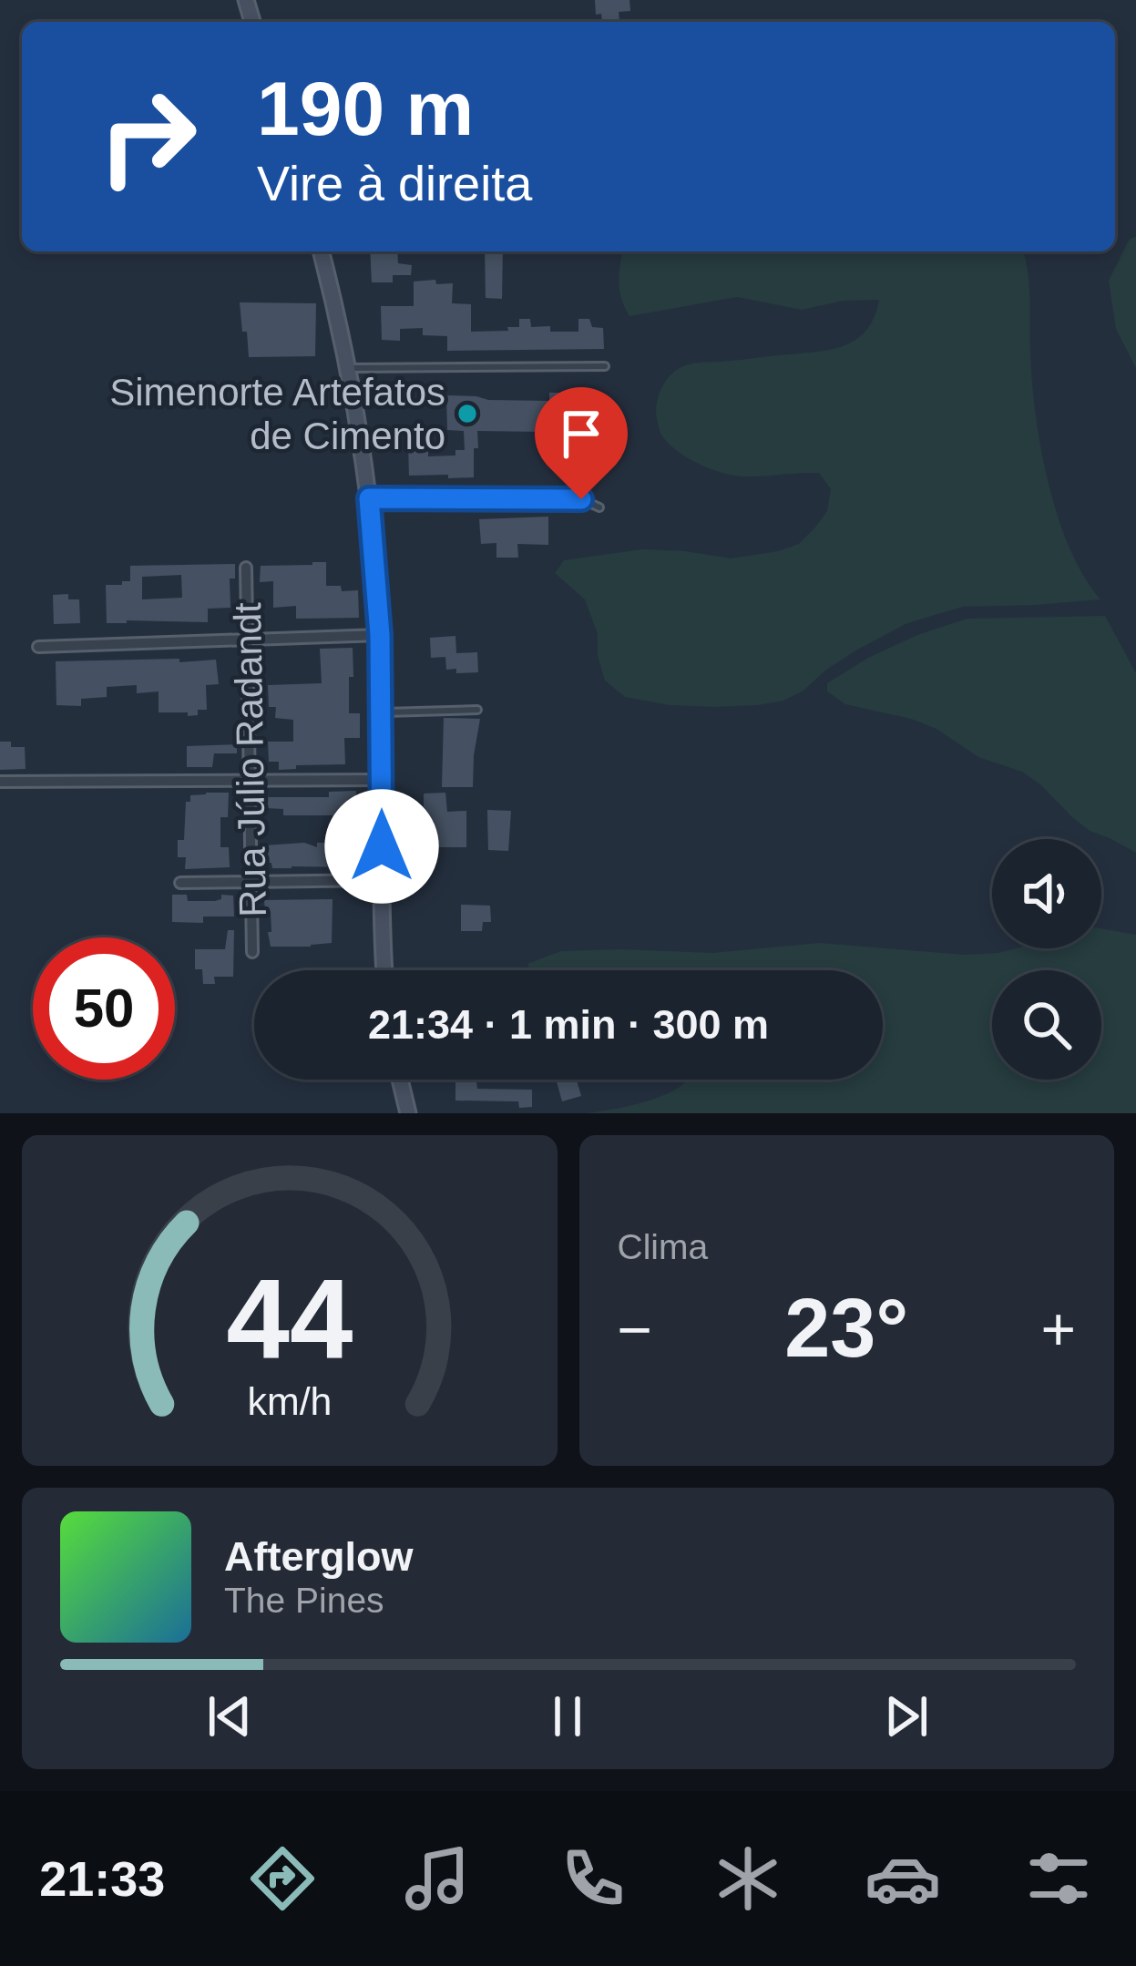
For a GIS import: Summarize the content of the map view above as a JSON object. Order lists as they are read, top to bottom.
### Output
{
  "streets": {
    "street": ["Rua Júlio Radandt"]
  },
  "places": ["Simenorte Artefatos de Cimento"],
  "page": {
    "turn": ["190 m", "Vire à direita"],
    "limit": "50",
    "trip": "21:34 · 1 min · 300 m",
    "tile": "Clima",
    "heat": ["−", "23°", "+"],
    "song": ["Afterglow", "The Pines"],
    "tabs": "21:33",
    "gauge": ["44", "km/h"]
  }
}
